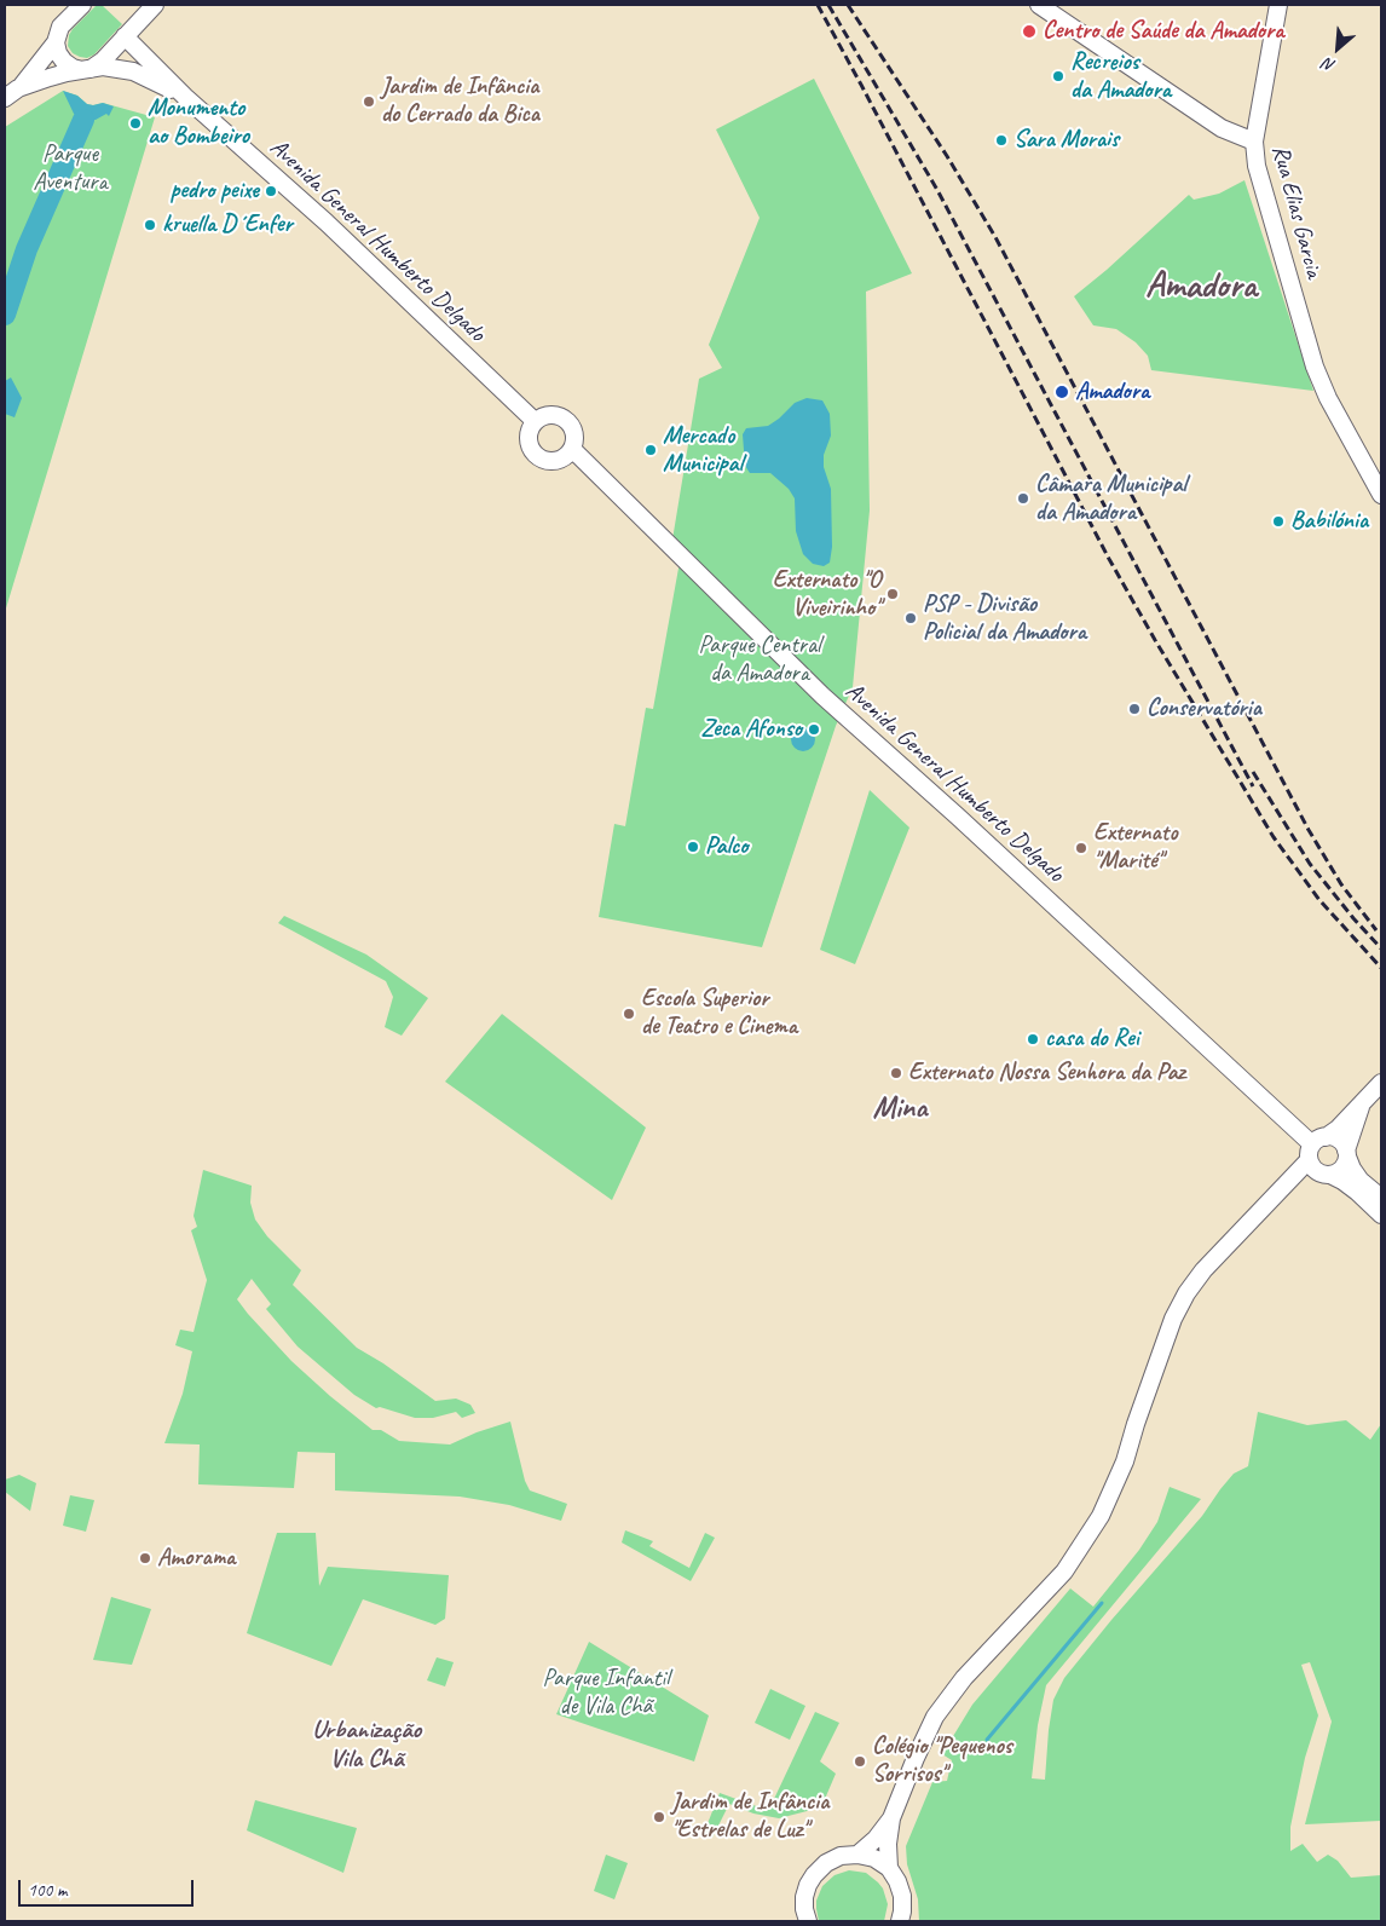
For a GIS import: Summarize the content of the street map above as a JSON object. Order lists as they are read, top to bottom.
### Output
{
  "streets": {
    "street": ["Rua Elias Garcia", "Avenida General Humberto Delgado"]
  },
  "districts": ["Amadora", "Mina", "Urbanização Vila Chã"],
  "parks": ["Parque Aventura", "Parque Central da Amadora", "Parque Infantil de Vila Chã"],
  "places": [
    "Centro de Saúde da Amadora",
    "Recreios da Amadora",
    "Jardim de Infância do Cerrado da Bica",
    "Monumento ao Bombeiro",
    "Sara Morais",
    "pedro peixe",
    "kruella D´Enfer",
    "Amadora",
    "Mercado Municipal",
    "Câmara Municipal da Amadora",
    "Babilónia",
    "Externato \"O Viveirinho\"",
    "PSP - Divisão Policial da Amadora",
    "Conservatória",
    "Zeca Afonso",
    "Palco",
    "Externato \"Marité\"",
    "Escola Superior de Teatro e Cinema",
    "casa do Rei",
    "Externato Nossa Senhora da Paz",
    "Amorama",
    "Colégio \"Pequenos Sorrisos\"",
    "Jardim de Infância \"Estrelas de Luz\""
  ],
  "scale_bar": "100 m",
  "north": "bottom left"
}
